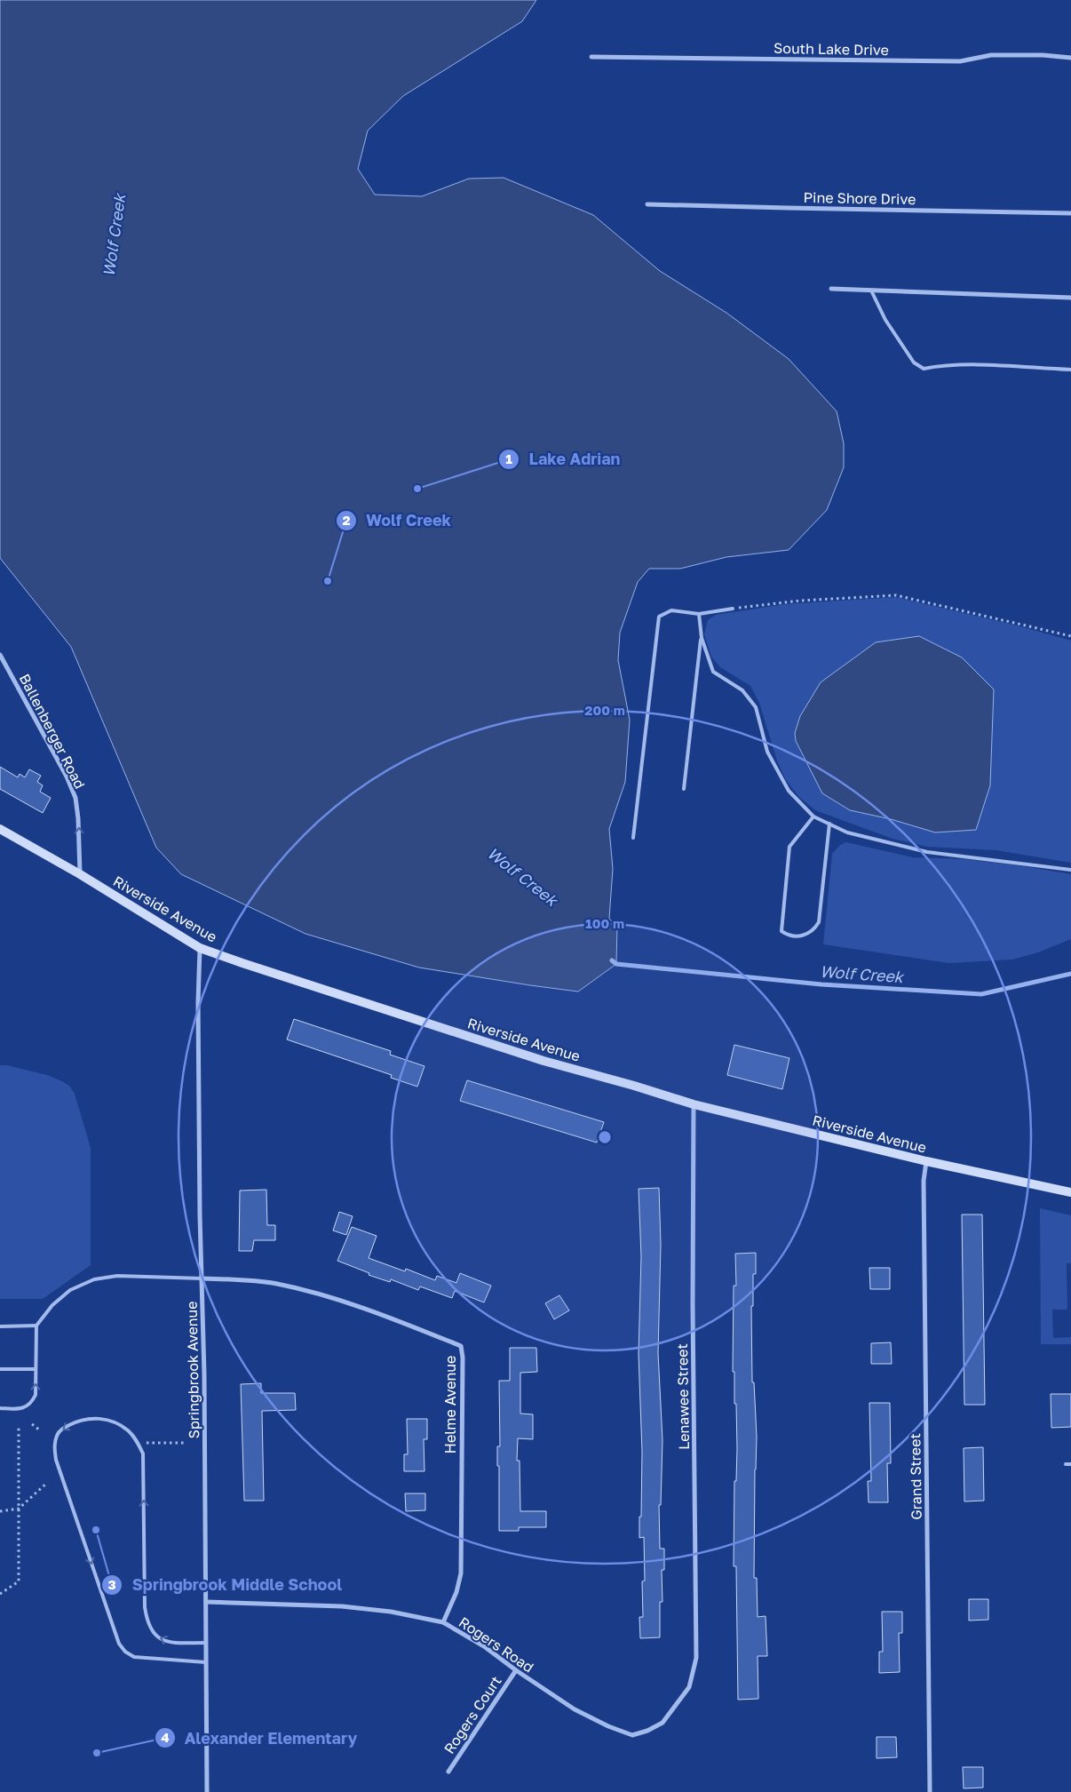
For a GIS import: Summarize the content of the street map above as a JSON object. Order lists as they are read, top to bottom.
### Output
{
  "streets": {
    "street": [
      "South Lake Drive",
      "Pine Shore Drive",
      "Ballenberger Road",
      "Riverside Avenue",
      "Springbrook Avenue",
      "Lenawee Street",
      "Helme Avenue",
      "Grand Street",
      "Rogers Road",
      "Rogers Court"
    ]
  },
  "crossings": [
    ["Ballenberger Road", "Riverside Avenue"],
    ["Riverside Avenue", "Springbrook Avenue"],
    ["Riverside Avenue", "Lenawee Street"],
    ["Riverside Avenue", "Grand Street"],
    ["Springbrook Avenue", "Helme Avenue"],
    ["Springbrook Avenue", "Rogers Road"],
    ["Lenawee Street", "Rogers Road"],
    ["Helme Avenue", "Rogers Road"],
    ["Rogers Road", "Rogers Court"]
  ],
  "one_way": ["Ballenberger Road"],
  "water": ["Wolf Creek"],
  "places": [
    "Lake Adrian",
    "Wolf Creek",
    "Springbrook Middle School",
    "Alexander Elementary"
  ],
  "rings": ["200 m", "100 m"]
}
